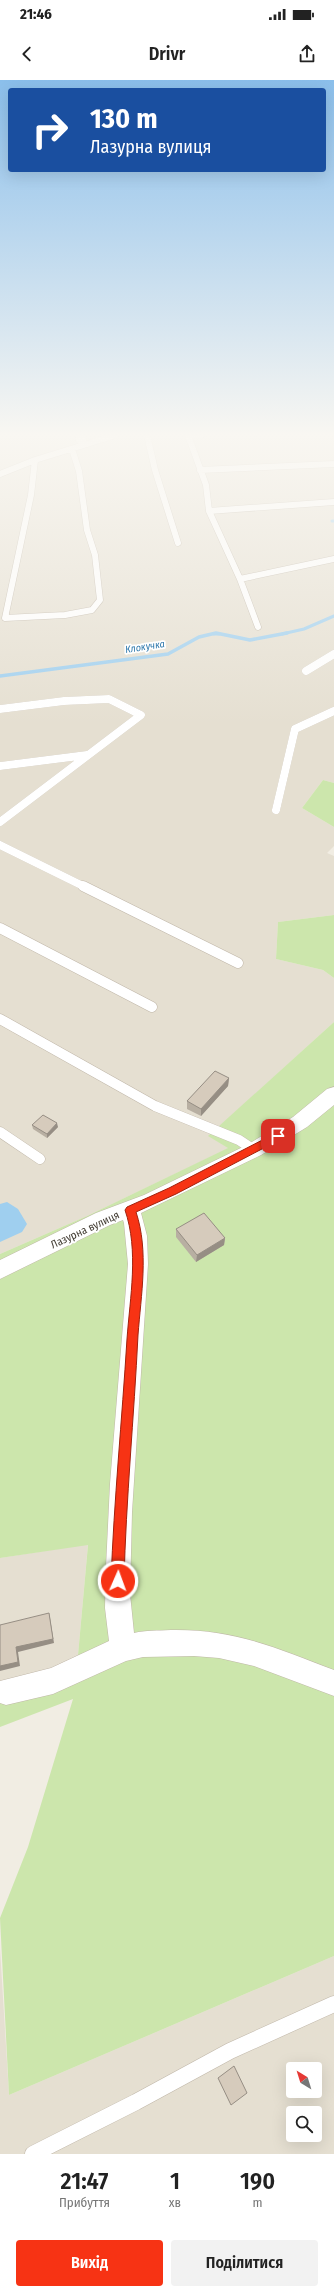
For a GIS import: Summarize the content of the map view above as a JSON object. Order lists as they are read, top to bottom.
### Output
{
  "streets": {
    "street": ["Лазурна вулиця"]
  },
  "water": ["Клокучка"],
  "north": "top left",
  "page": {
    "status": "21:46",
    "header": "Drivr",
    "turn": ["130 m", "Лазурна вулиця"],
    "eta": [
      "21:47",
      "Прибуття",
      "1",
      "хв",
      "190",
      "m"
    ],
    "buttons": ["Вихід", "Поділитися"]
  }
}
